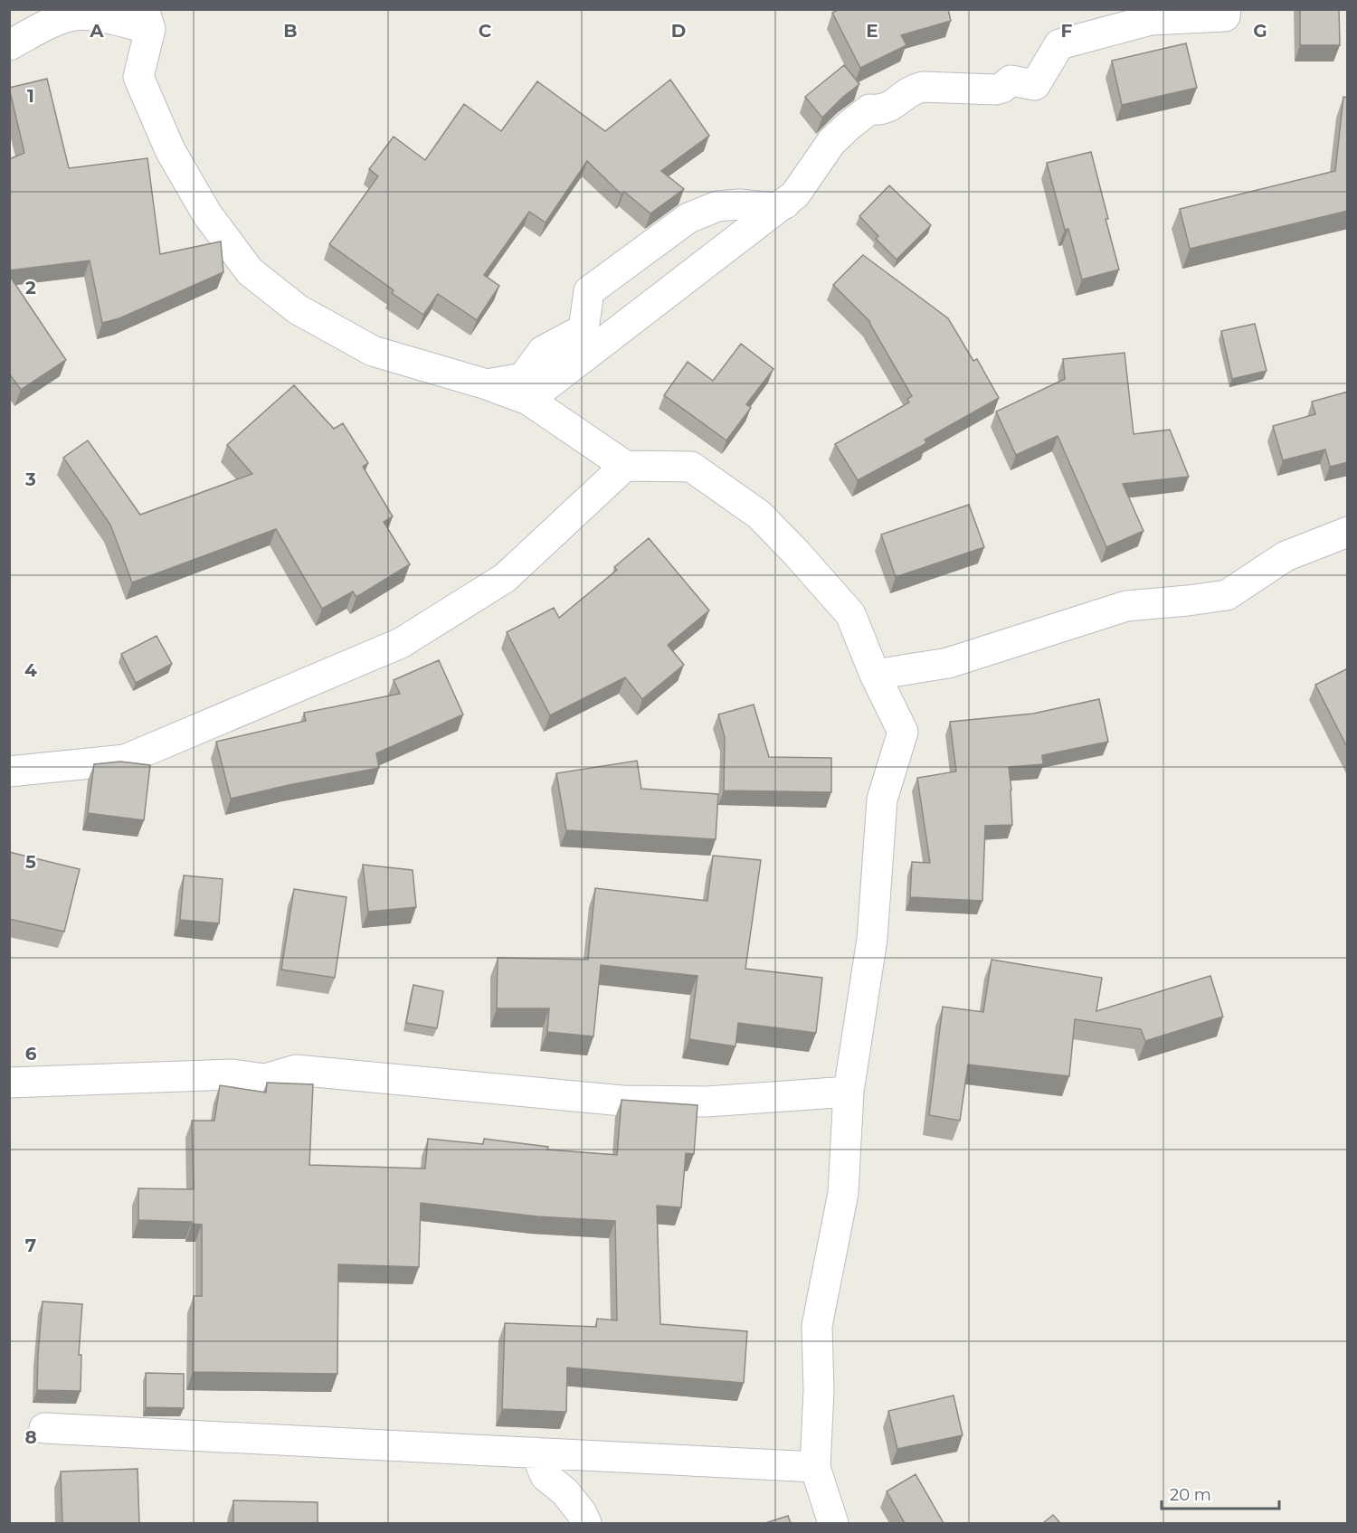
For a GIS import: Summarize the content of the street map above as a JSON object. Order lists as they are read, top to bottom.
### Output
{
  "scale_bar": "20 m",
  "grid": {
    "columns": [
      "A",
      "B",
      "C",
      "D",
      "E",
      "F",
      "G"
    ],
    "rows": [
      "1",
      "2",
      "3",
      "4",
      "5",
      "6",
      "7",
      "8"
    ]
  }
}
